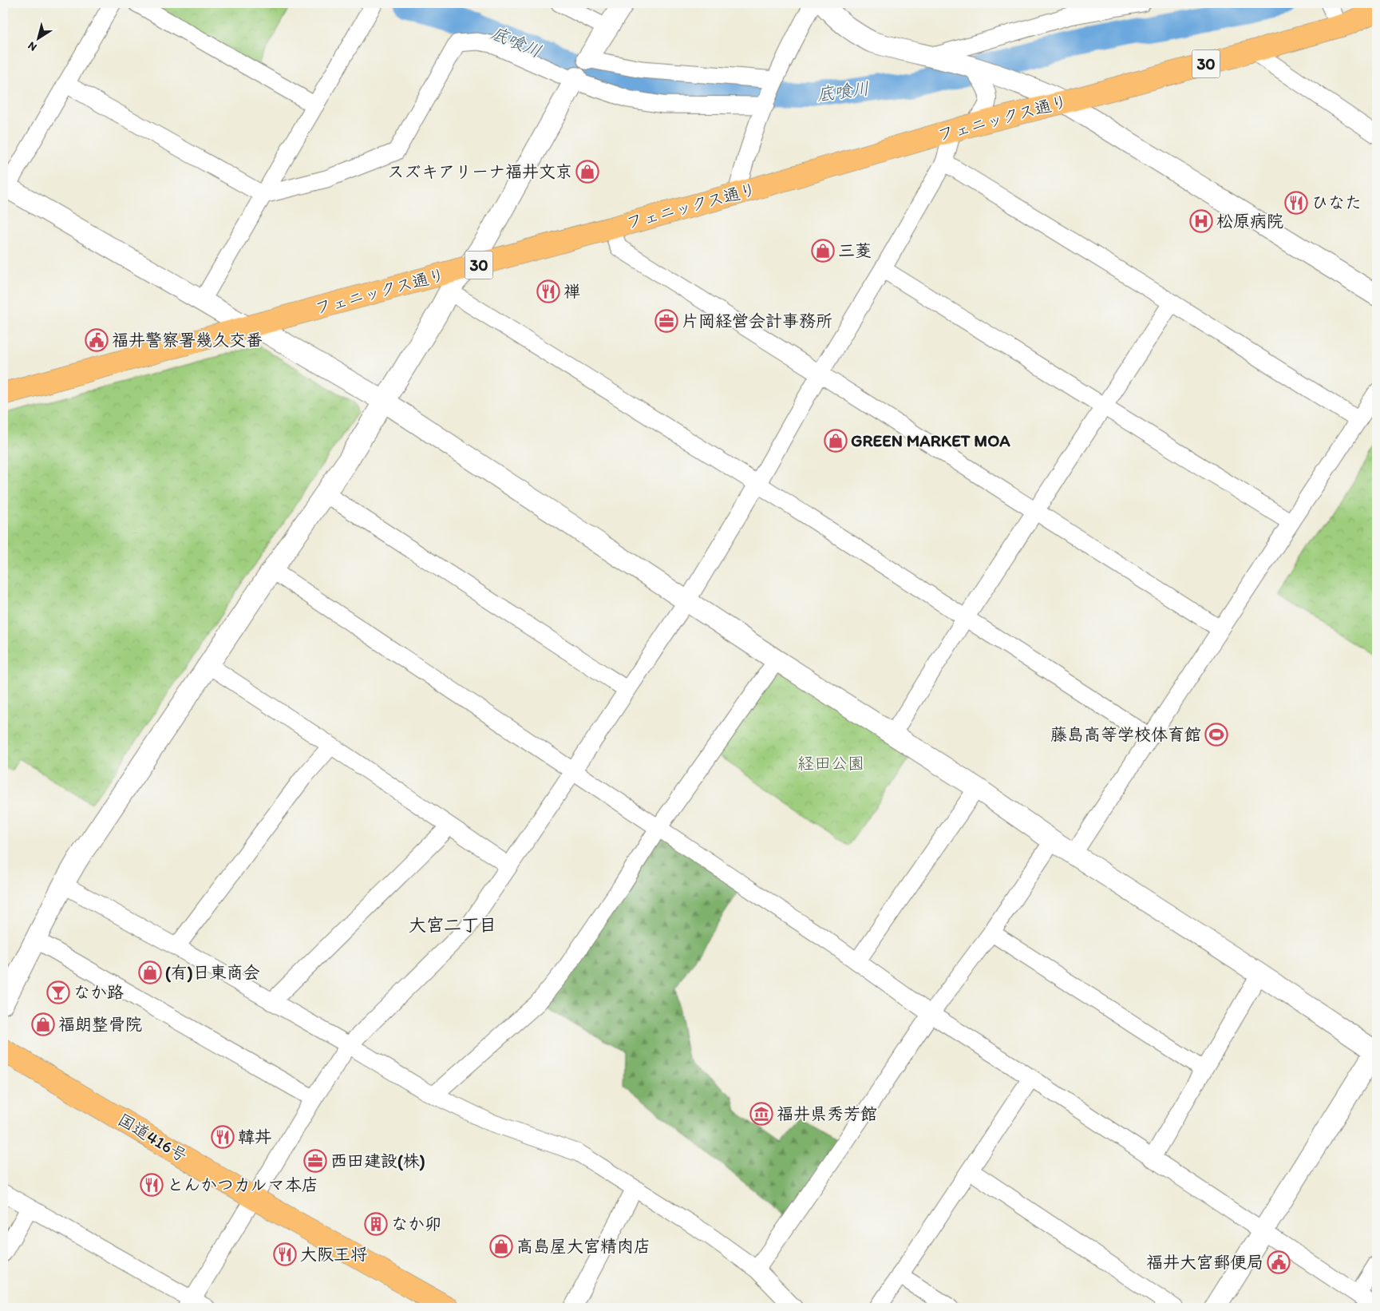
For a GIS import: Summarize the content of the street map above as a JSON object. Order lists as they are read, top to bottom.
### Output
{
  "streets": {
    "main road": ["30", "フェニックス通り", "国道416号"]
  },
  "districts": ["大宮二丁目"],
  "water": ["底喰川"],
  "parks": ["経田公園"],
  "places": {
    "shop": [
      "スズキアリーナ福井文京",
      "三菱",
      "GREEN MARKET MOA",
      "(有)日東商会",
      "福朗整骨院",
      "高島屋大宮精肉店"
    ],
    "restaurant": [
      "ひなた",
      "禅",
      "韓丼",
      "とんかつカルマ本店",
      "大阪王将"
    ],
    "hospital": ["松原病院"],
    "office": ["片岡経営会計事務所", "西田建設(株)"],
    "public building": ["福井警察署幾久交番", "福井大宮郵便局"],
    "sports": ["藤島高等学校体育館"],
    "bar": ["なか路"],
    "museum": ["福井県秀芳館"],
    "building": ["なか卯"]
  },
  "north": "bottom left"
}
